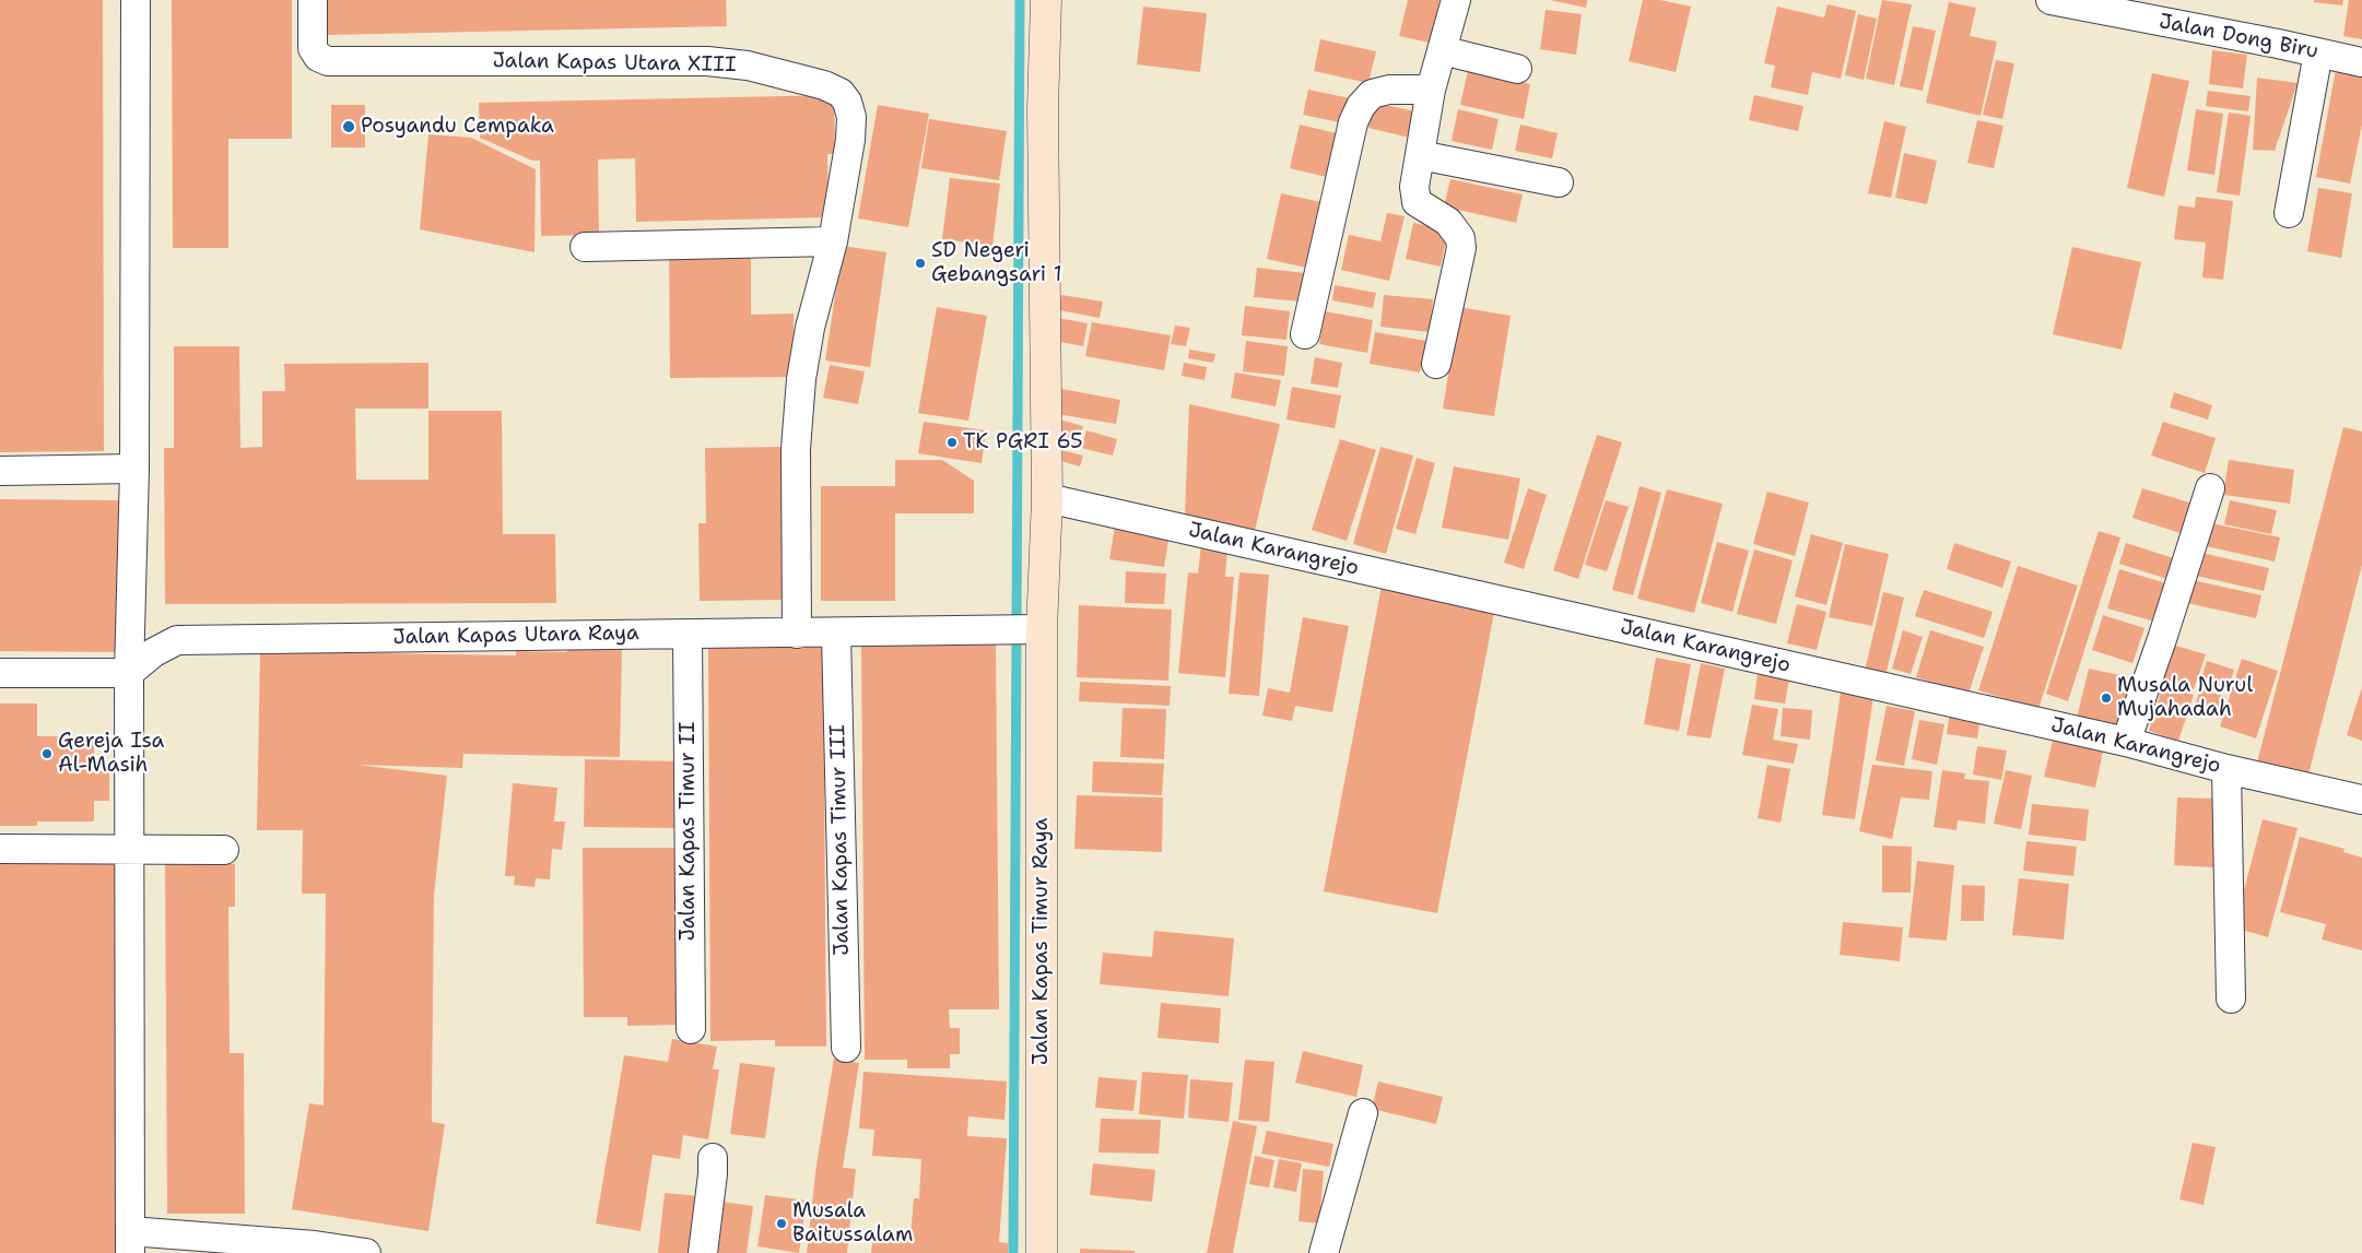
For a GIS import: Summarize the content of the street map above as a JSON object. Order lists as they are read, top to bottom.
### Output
{
  "streets": {
    "street": [
      "Jalan Dong Biru",
      "Jalan Kapas Utara XIII",
      "Jalan Karangrejo",
      "Jalan Kapas Utara Raya",
      "Jalan Kapas Timur II",
      "Jalan Kapas Timur III",
      "Jalan Kapas Timur Raya"
    ]
  },
  "crossings": [
    ["Jalan Kapas Utara XIII", "Jalan Kapas Utara Raya"],
    ["Jalan Karangrejo", "Jalan Kapas Timur Raya"],
    ["Jalan Kapas Utara Raya", "Jalan Kapas Timur II"],
    ["Jalan Kapas Utara Raya", "Jalan Kapas Timur III"],
    ["Jalan Kapas Utara Raya", "Jalan Kapas Timur Raya"]
  ],
  "places": [
    "Posyandu Cempaka",
    "SD Negeri Gebangsari 1",
    "TK PGRI 65",
    "Musala Nurul Mujahadah",
    "Gereja Isa Al-Masih",
    "Musala Baitussalam"
  ]
}
